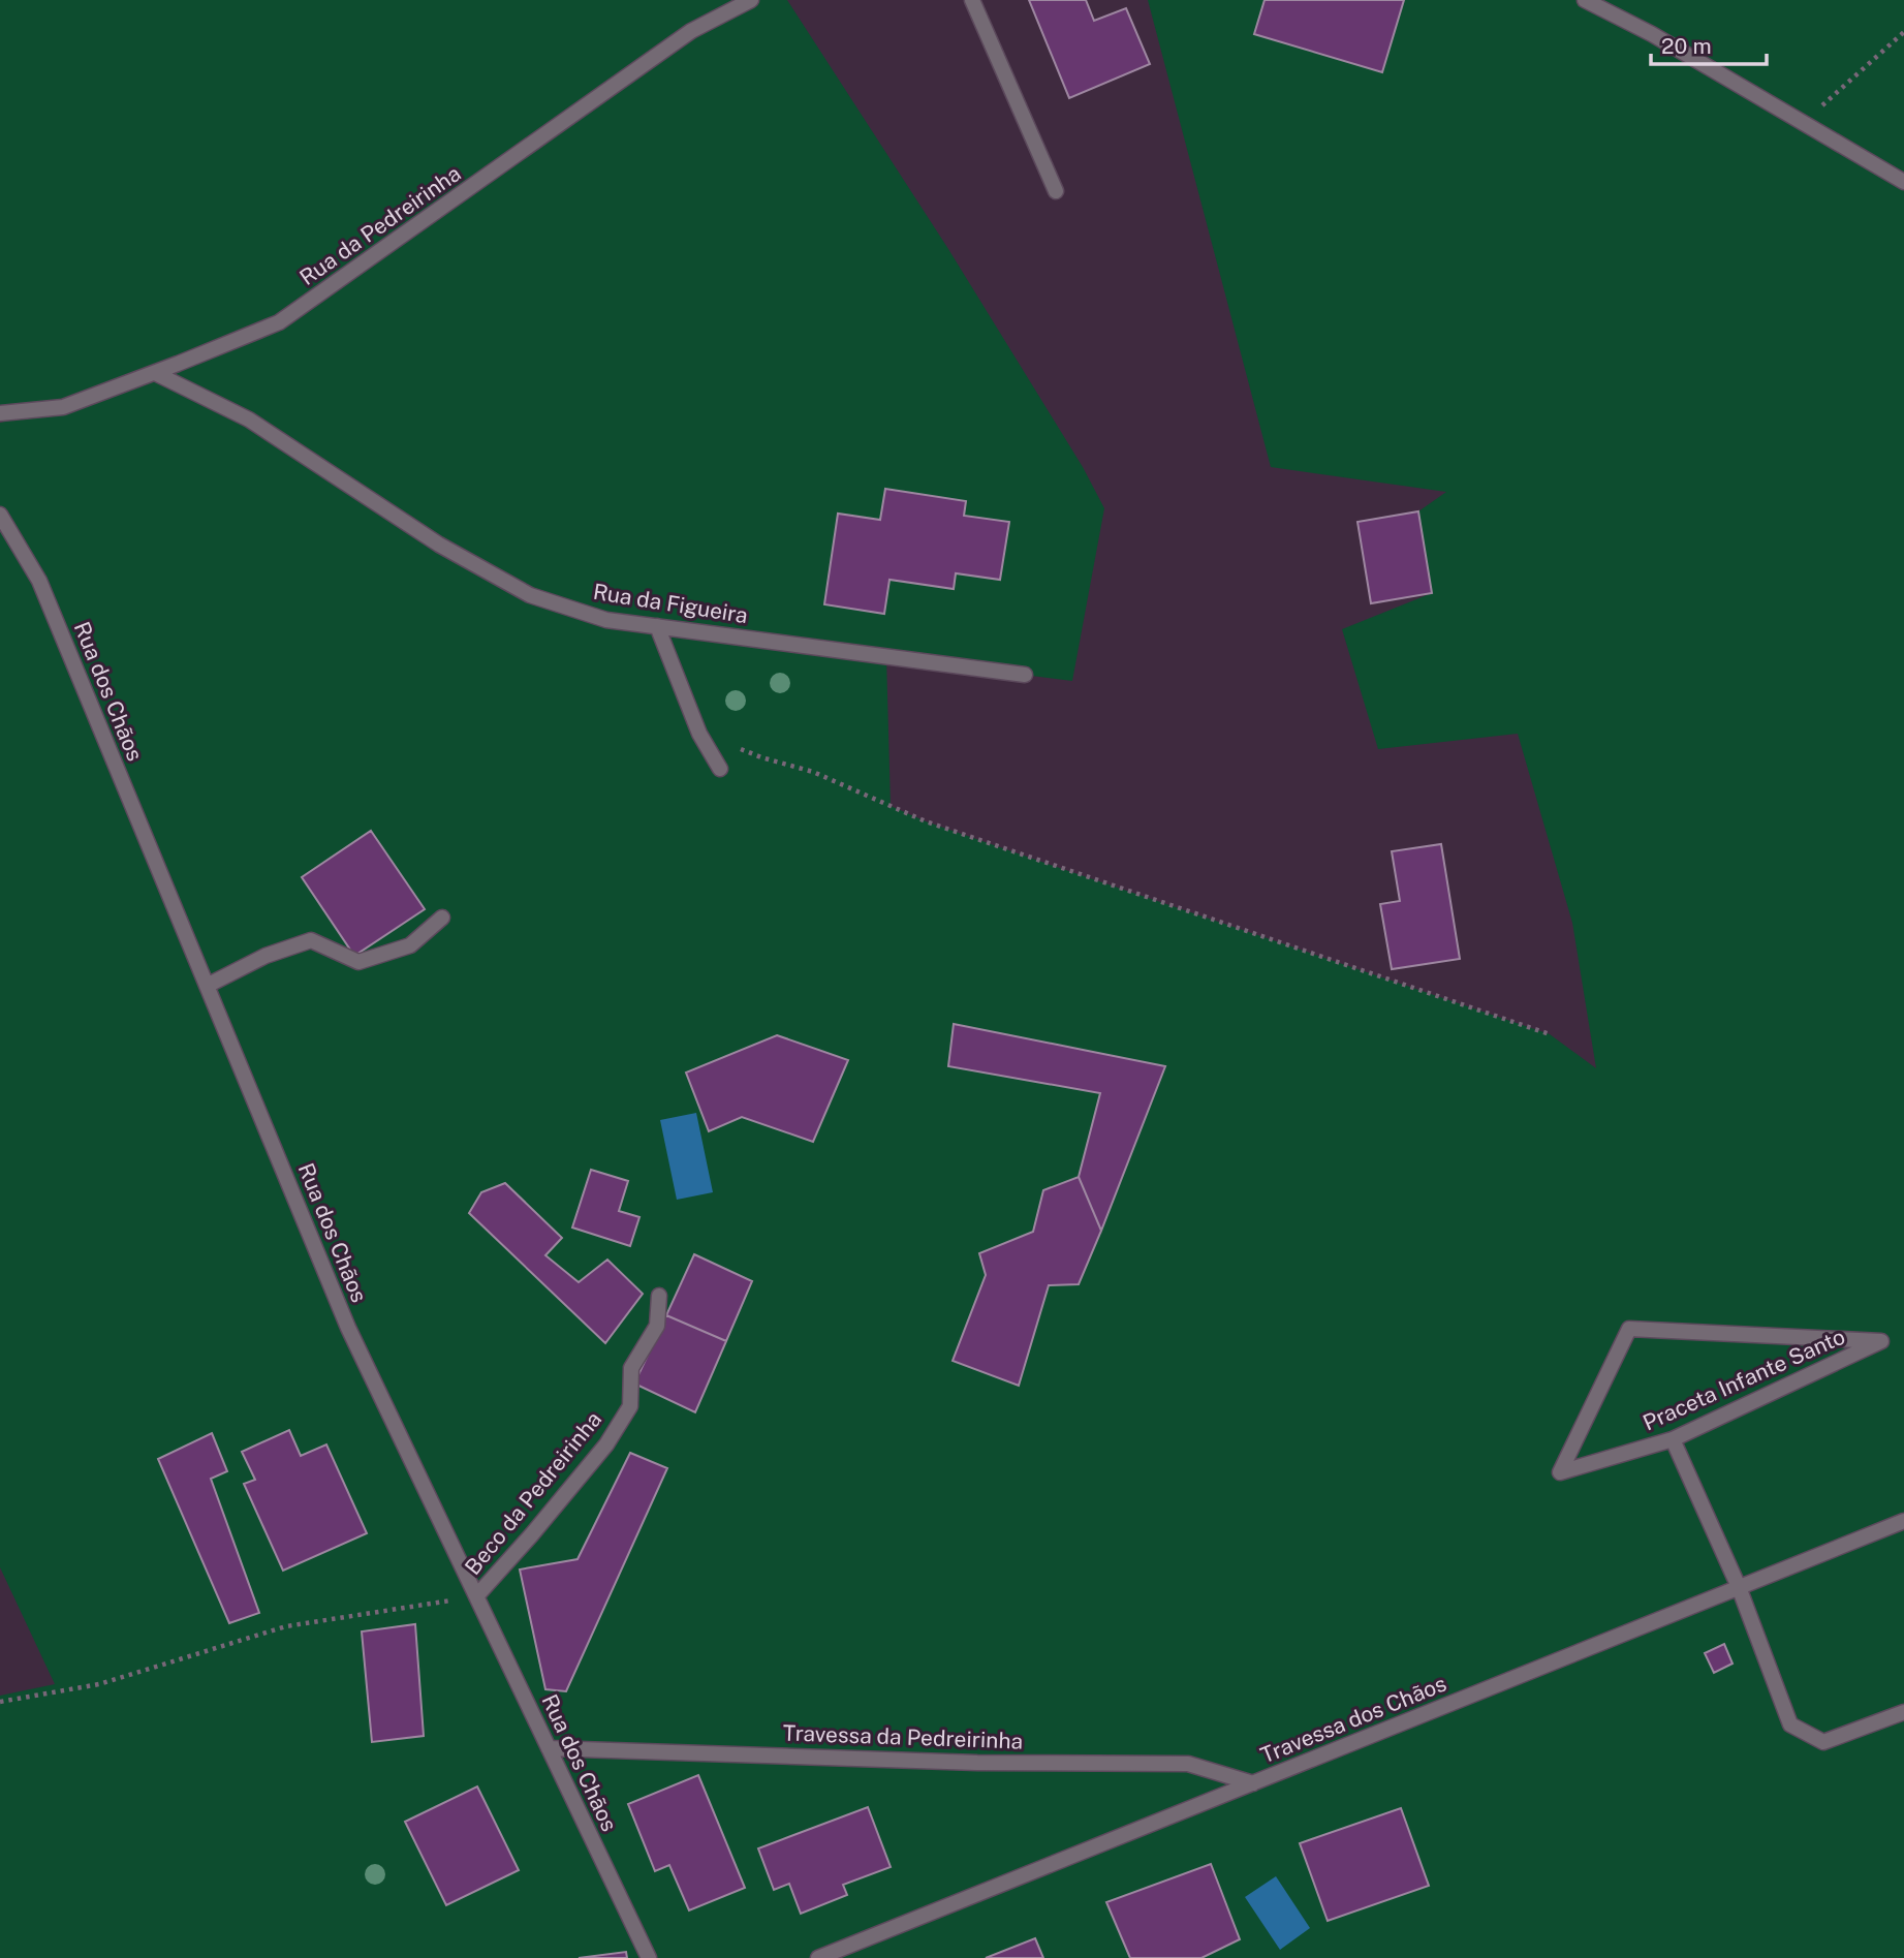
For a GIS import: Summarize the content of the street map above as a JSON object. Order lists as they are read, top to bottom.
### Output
{
  "streets": {
    "street": [
      "Rua da Pedreirinha",
      "Rua da Figueira",
      "Rua dos Chãos",
      "Praceta Infante Santo",
      "Beco da Pedreirinha",
      "Travessa dos Chãos",
      "Travessa da Pedreirinha"
    ]
  },
  "crossings": [
    ["Rua da Pedreirinha", "Rua da Figueira"],
    ["Rua dos Chãos", "Beco da Pedreirinha"],
    ["Rua dos Chãos", "Travessa da Pedreirinha"],
    ["Travessa dos Chãos", "Travessa da Pedreirinha"]
  ],
  "scale_bar": "20 m"
}
